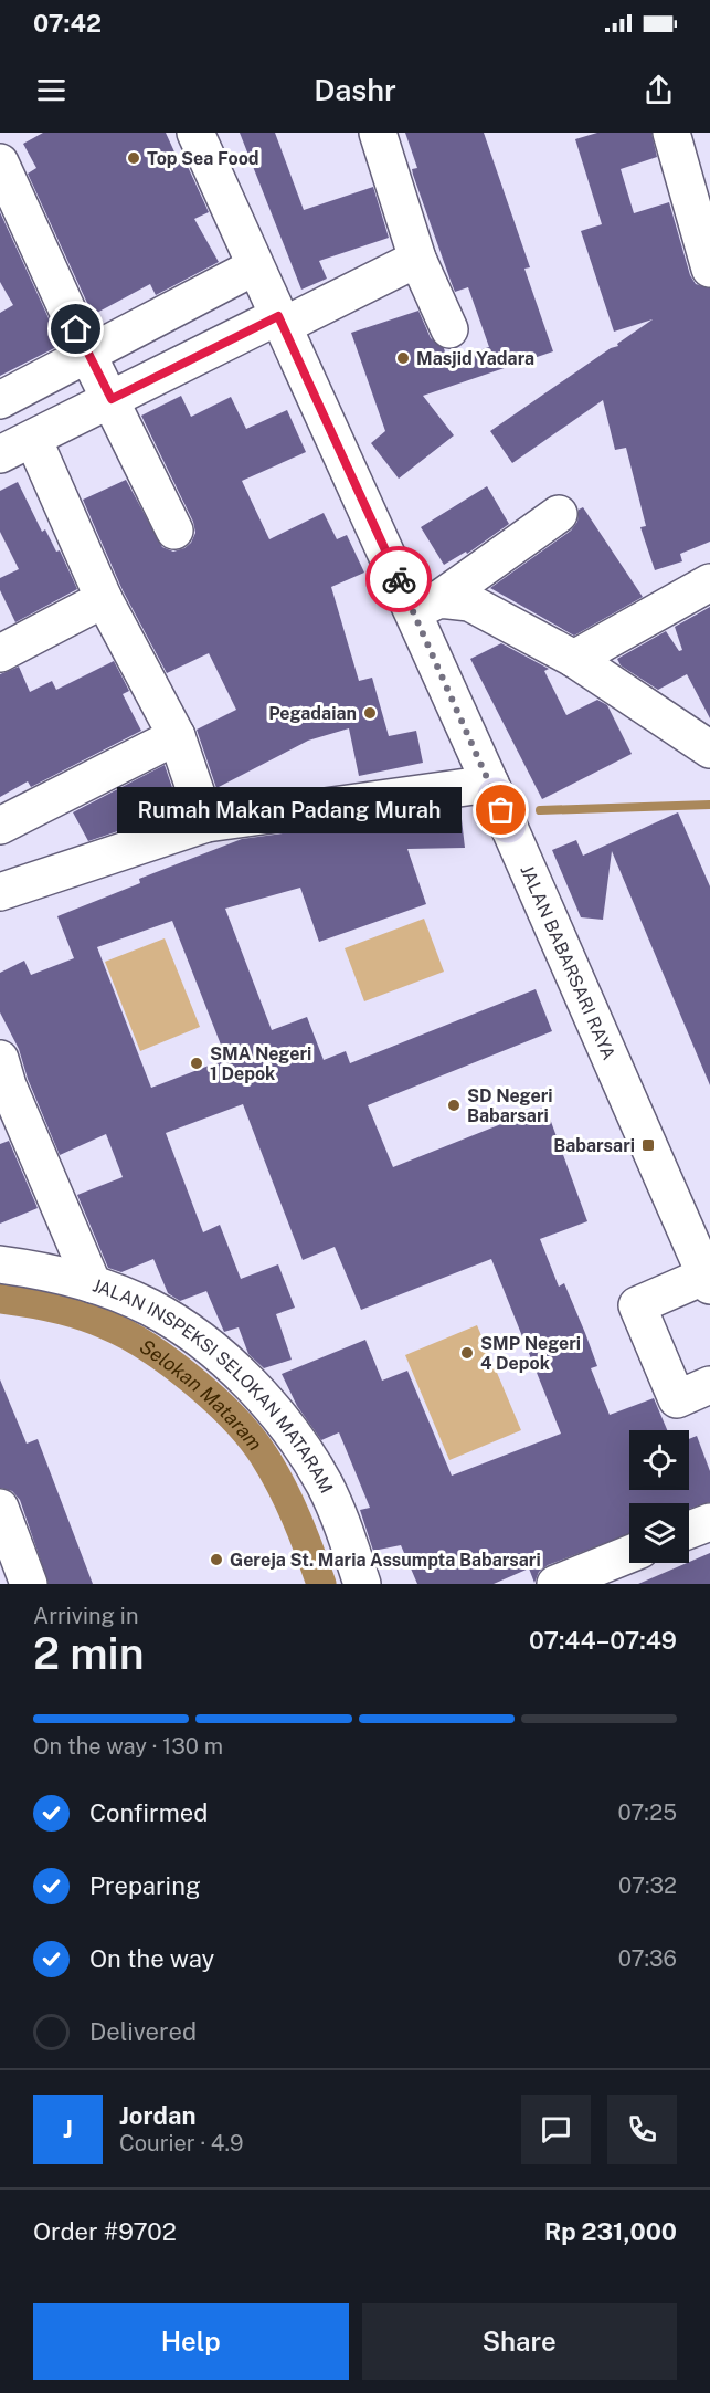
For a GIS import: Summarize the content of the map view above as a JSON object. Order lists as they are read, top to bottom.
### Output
{
  "streets": {
    "street": ["JALAN BABARSARI RAYA", "JALAN INSPEKSI SELOKAN MATARAM"]
  },
  "water": ["Selokan Mataram"],
  "places": {
    "other": [
      "Top Sea Food",
      "Masjid Yadara",
      "Pegadaian",
      "Rumah Makan Padang Murah",
      "SMA Negeri 1 Depok",
      "SD Negeri Babarsari",
      "SMP Negeri 4 Depok",
      "Gereja St. Maria Assumpta Babarsari"
    ],
    "transit": ["Babarsari"]
  },
  "page": {
    "status": "07:42",
    "header": "Dashr",
    "bubble": "Rumah Makan Padang Murah",
    "heading": ["2 min", "Arriving in", "07:44–07:49"],
    "panel": [
      "Jordan",
      "Courier · 4.9",
      "Order #9702",
      "Rp 231,000"
    ],
    "bar": "On the way · 130 m",
    "list": [
      ["Confirmed", "07:25"],
      ["Preparing", "07:32"],
      ["On the way", "07:36"],
      "Delivered"
    ],
    "round": "J",
    "buttons": ["Help", "Share"]
  }
}
